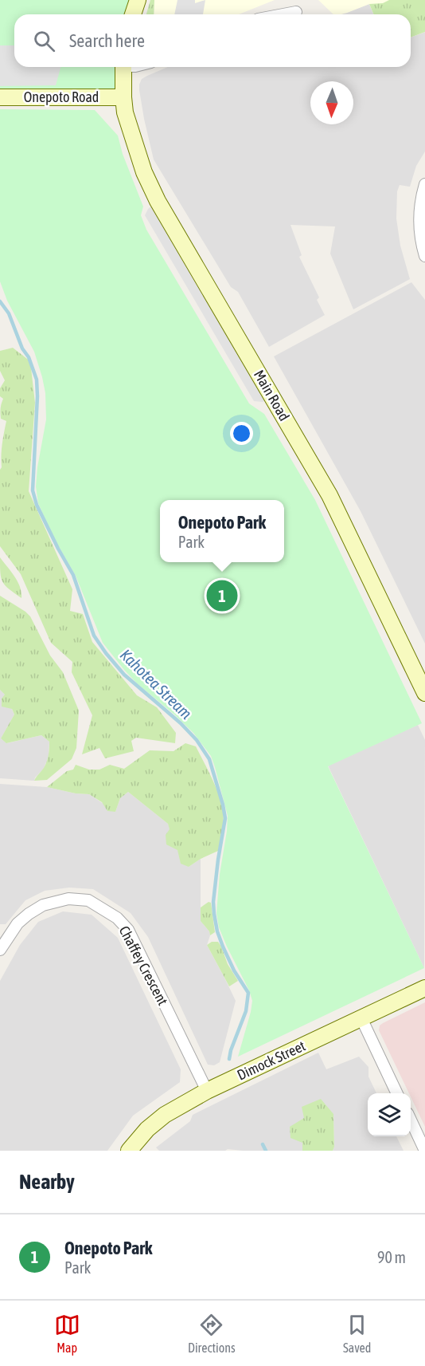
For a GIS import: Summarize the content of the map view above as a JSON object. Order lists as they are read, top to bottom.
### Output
{
  "streets": {
    "main road": ["Onepoto Road", "Main Road", "Dimock Street"],
    "street": ["Chaffey Crescent"]
  },
  "crossings": [
    ["Onepoto Road", "Main Road"],
    ["Chaffey Crescent", "Dimock Street"]
  ],
  "water": ["Kahotea Stream"],
  "north": "bottom",
  "page": {
    "search": "Search here",
    "popup": ["Onepoto Park", "Park"],
    "pins": "1",
    "heading": "Nearby",
    "list": [
      {
        "mark": "1",
        "name": "Onepoto Park",
        "note": "Park",
        "value": "90 m"
      }
    ],
    "nav": ["Map", "Directions", "Saved"]
  }
}
